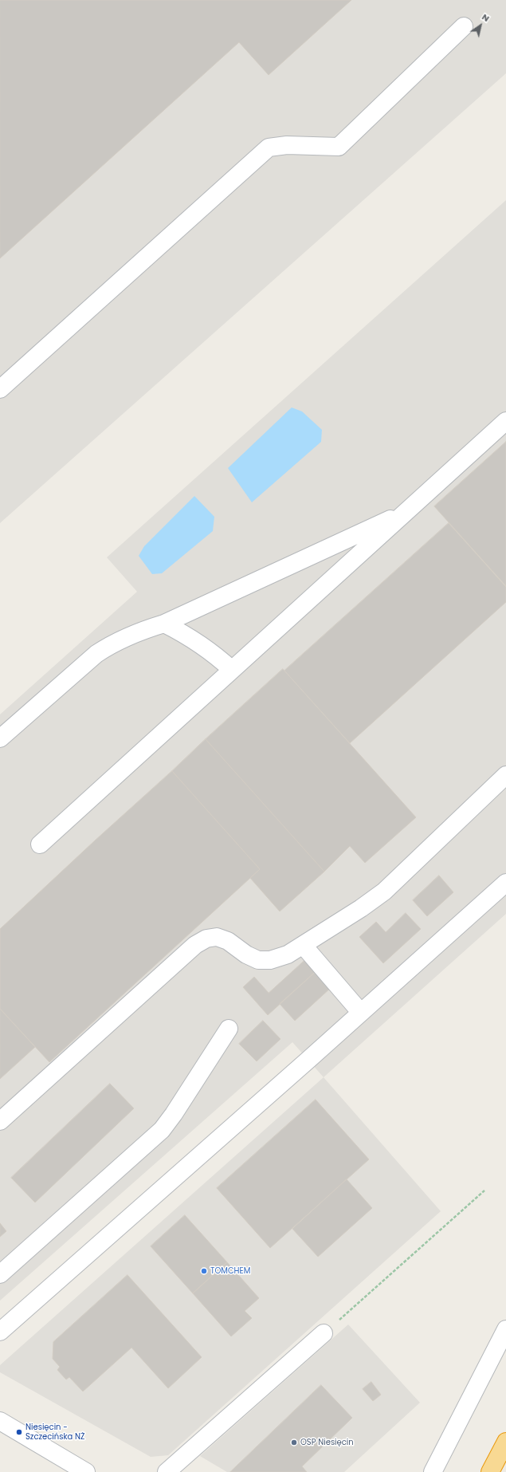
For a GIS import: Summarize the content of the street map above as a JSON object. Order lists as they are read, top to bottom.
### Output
{
  "places": ["TOMCHEM", "Niesięcin - Szczecińska NŻ", "OSP Niesięcin"],
  "north": "top right"
}
